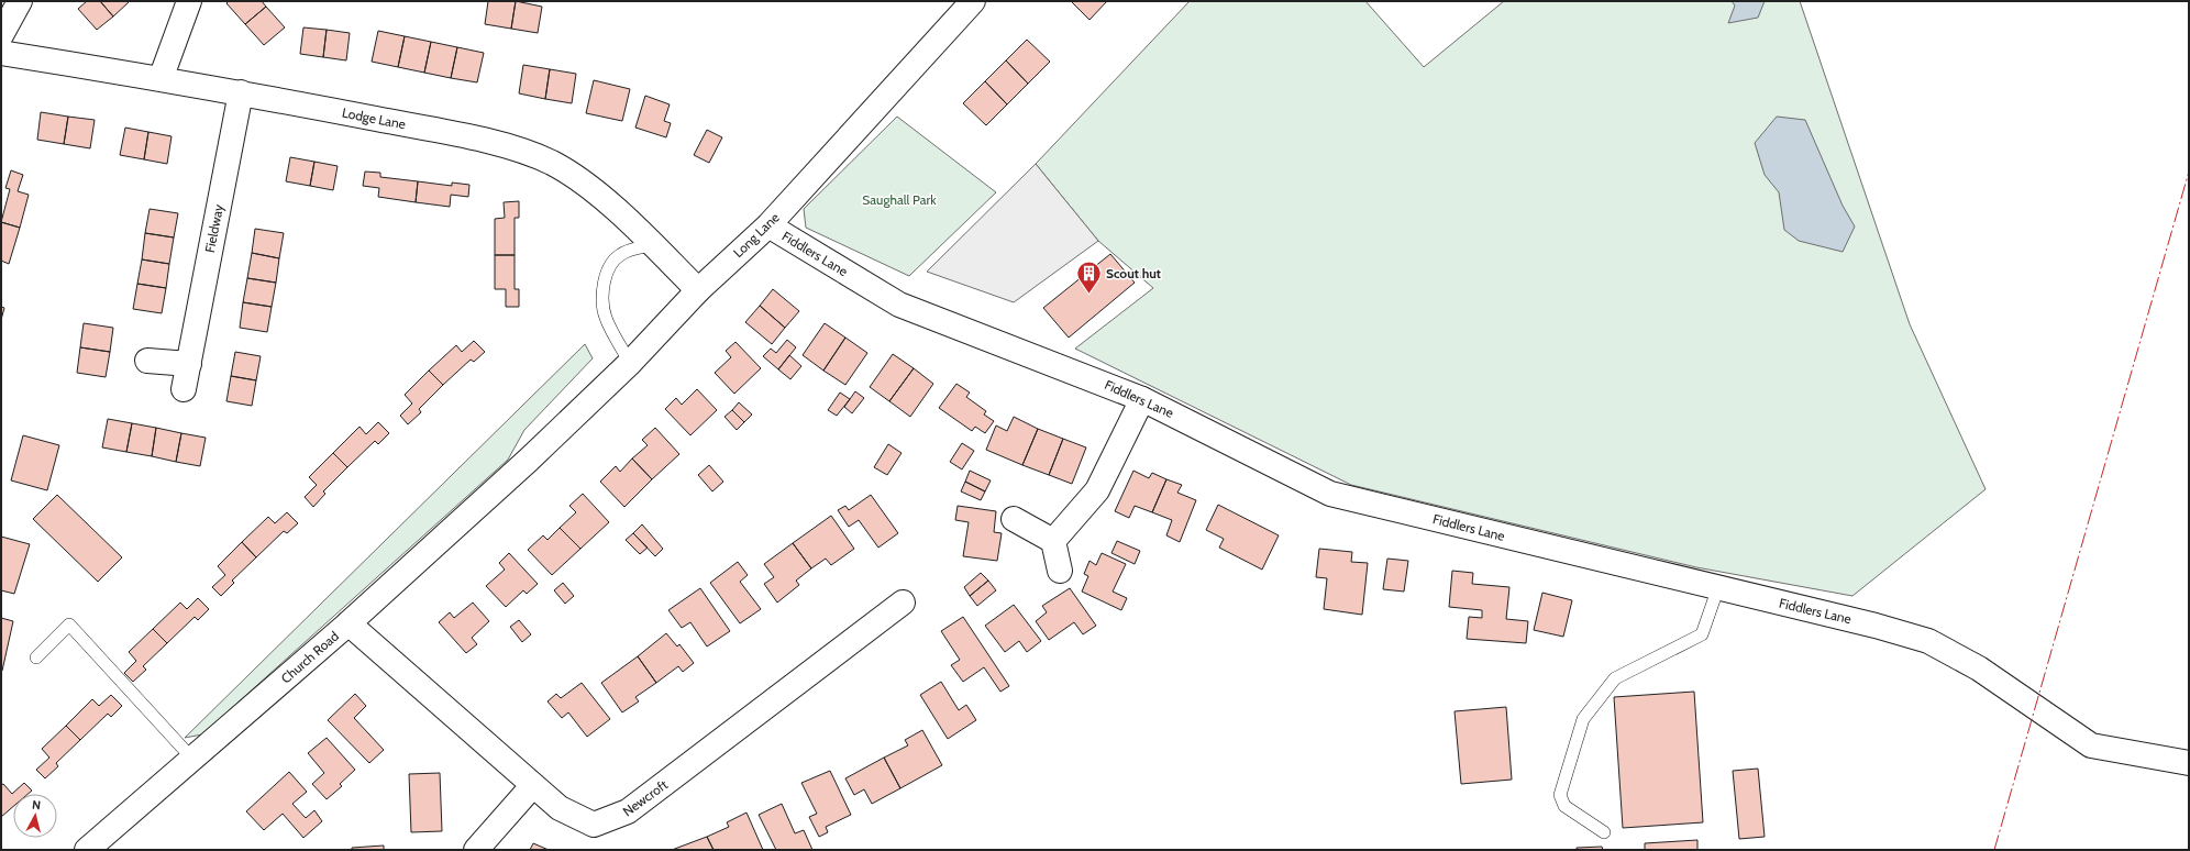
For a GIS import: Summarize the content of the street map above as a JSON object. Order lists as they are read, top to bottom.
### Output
{
  "streets": {
    "street": [
      "Lodge Lane",
      "Fieldway",
      "Long Lane",
      "Fiddlers Lane",
      "Church Road",
      "Newcroft"
    ]
  },
  "crossings": [
    ["Lodge Lane", "Fieldway"],
    ["Lodge Lane", "Long Lane"],
    ["Long Lane", "Fiddlers Lane"],
    ["Long Lane", "Church Road"],
    ["Church Road", "Newcroft"]
  ],
  "parks": ["Saughall Park"],
  "places": {
    "building": ["Scout hut"]
  },
  "north": "top"
}
